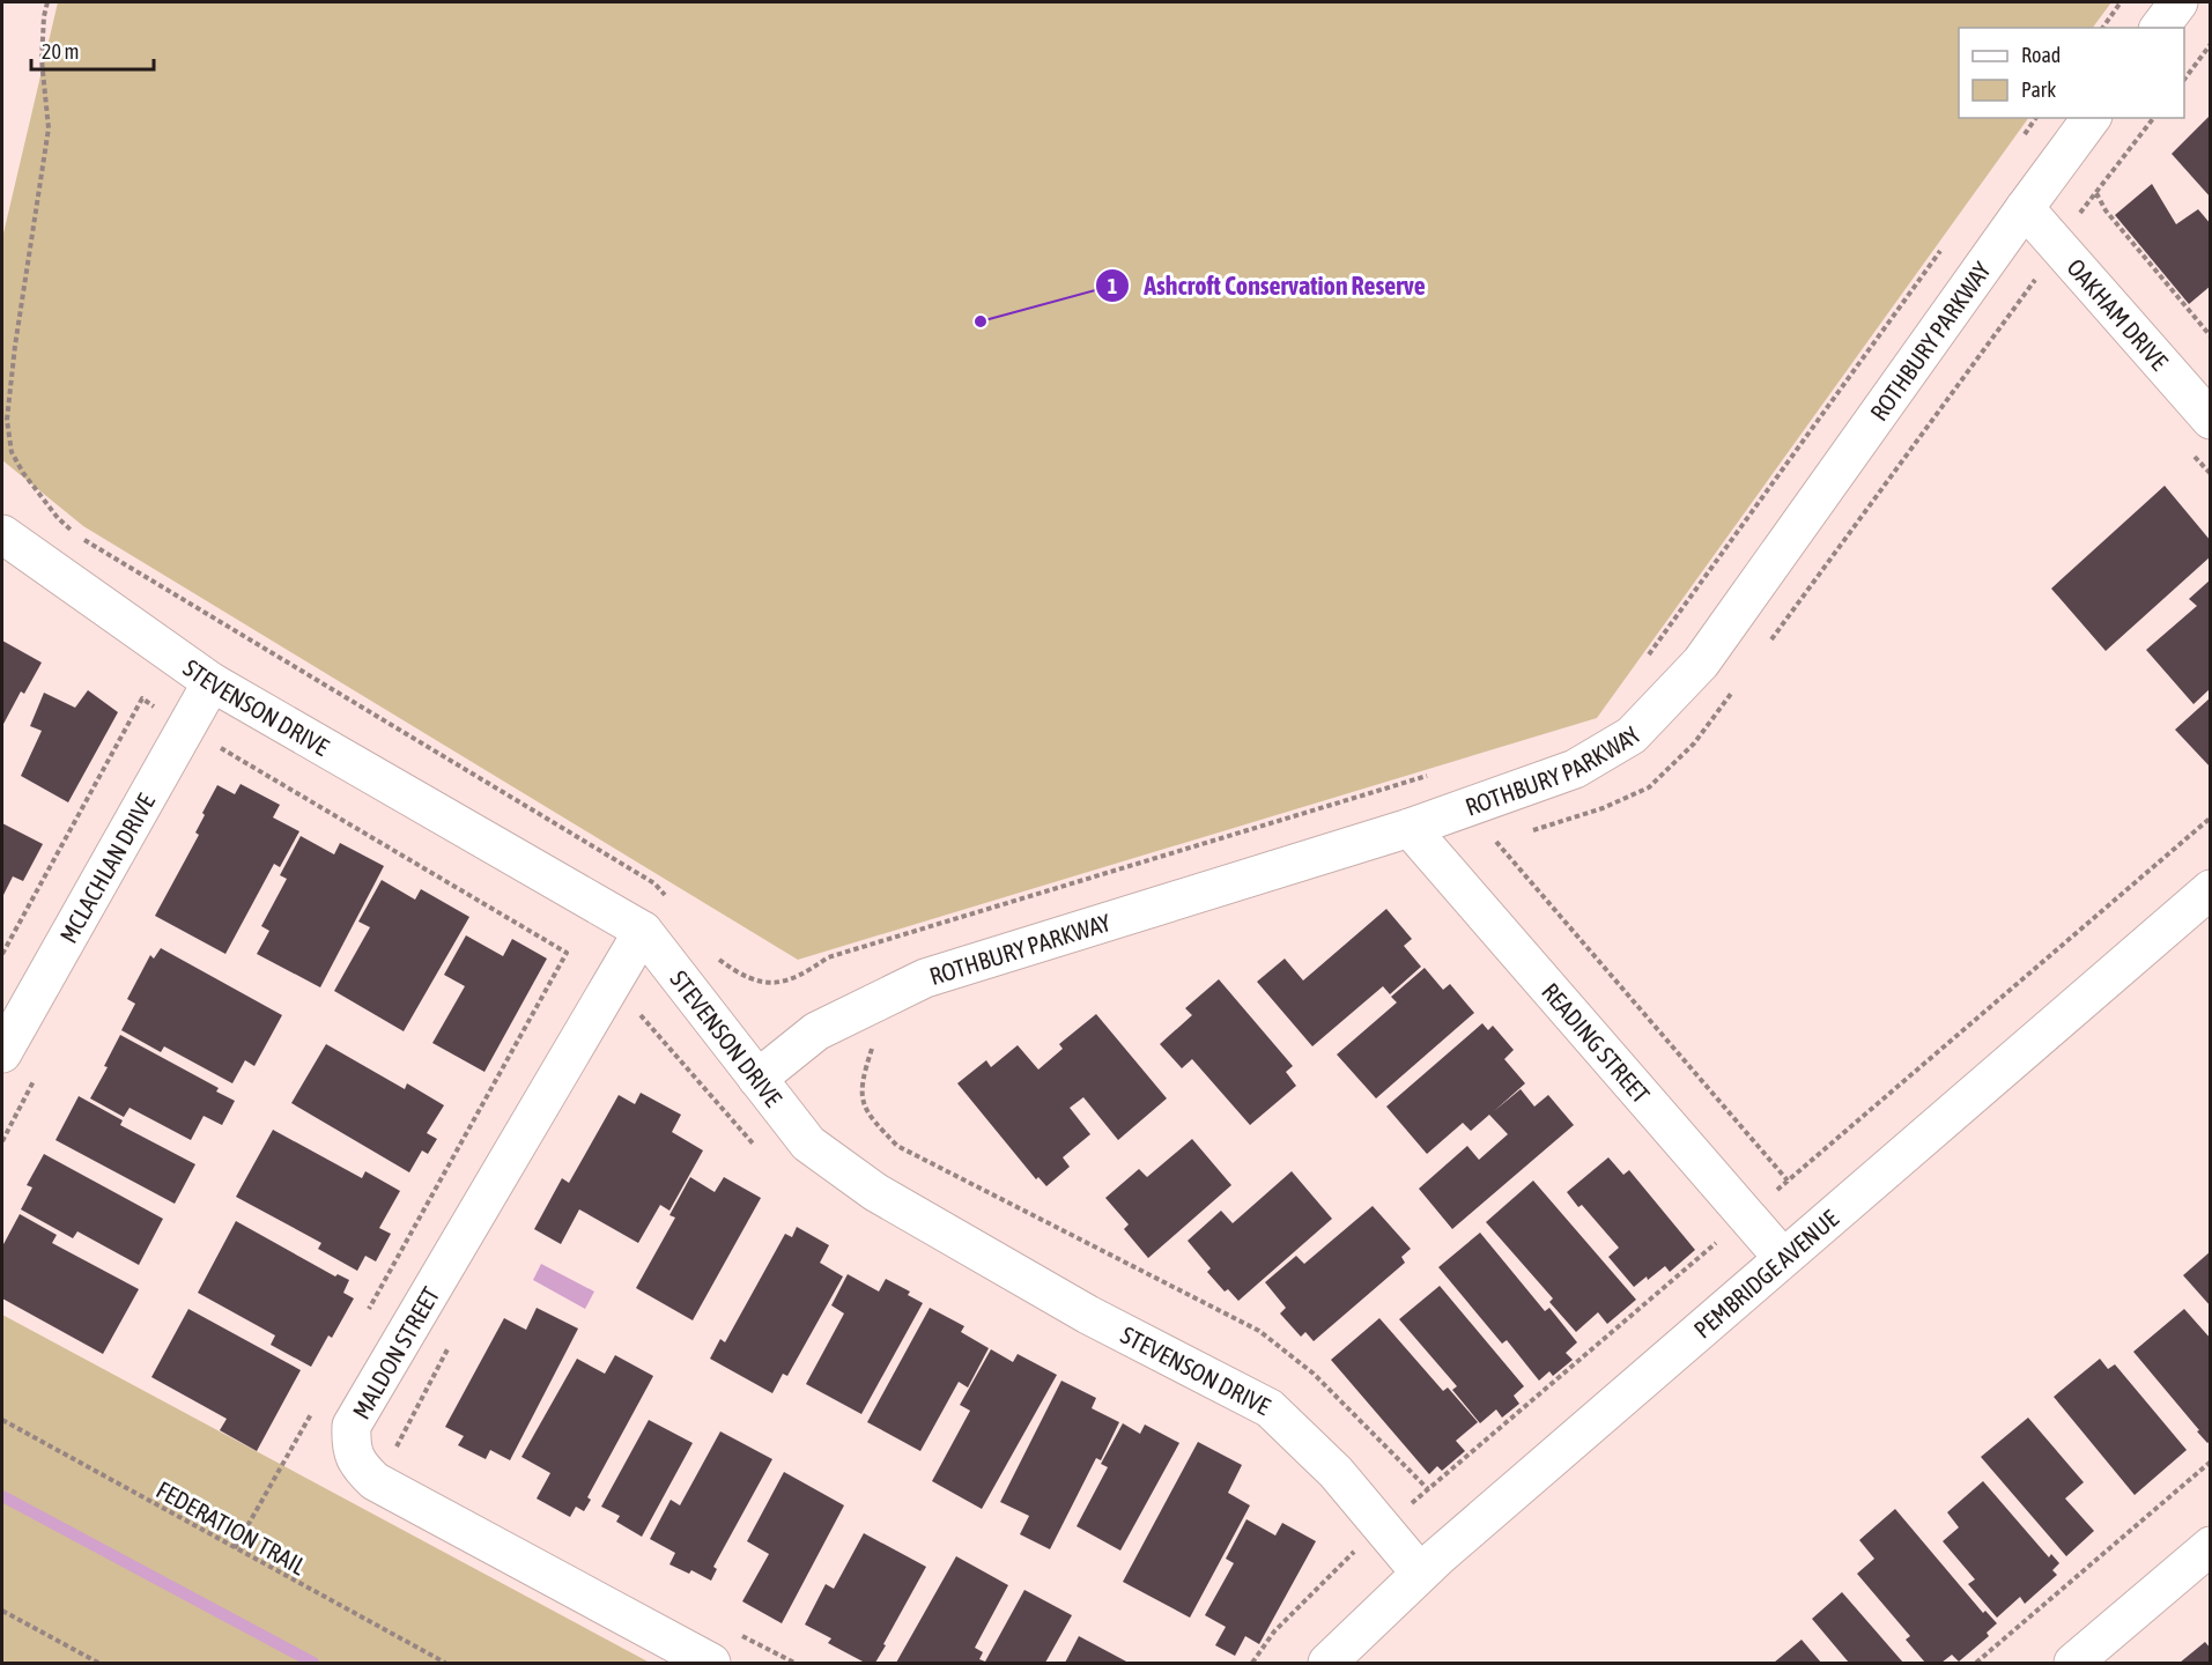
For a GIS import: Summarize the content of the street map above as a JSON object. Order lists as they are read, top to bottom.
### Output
{
  "streets": {
    "street": [
      "OAKHAM DRIVE",
      "ROTHBURY PARKWAY",
      "STEVENSON DRIVE",
      "MCLACHLAN DRIVE",
      "READING STREET",
      "PEMBRIDGE AVENUE",
      "MALDON STREET"
    ],
    "path": ["FEDERATION TRAIL"]
  },
  "crossings": [
    ["OAKHAM DRIVE", "ROTHBURY PARKWAY"],
    ["ROTHBURY PARKWAY", "STEVENSON DRIVE"],
    ["ROTHBURY PARKWAY", "READING STREET"],
    ["STEVENSON DRIVE", "MCLACHLAN DRIVE"],
    ["STEVENSON DRIVE", "PEMBRIDGE AVENUE"],
    ["STEVENSON DRIVE", "MALDON STREET"],
    ["READING STREET", "PEMBRIDGE AVENUE"]
  ],
  "places": ["Ashcroft Conservation Reserve"],
  "legend": ["Road", "Park"],
  "scale_bar": "20 m"
}
